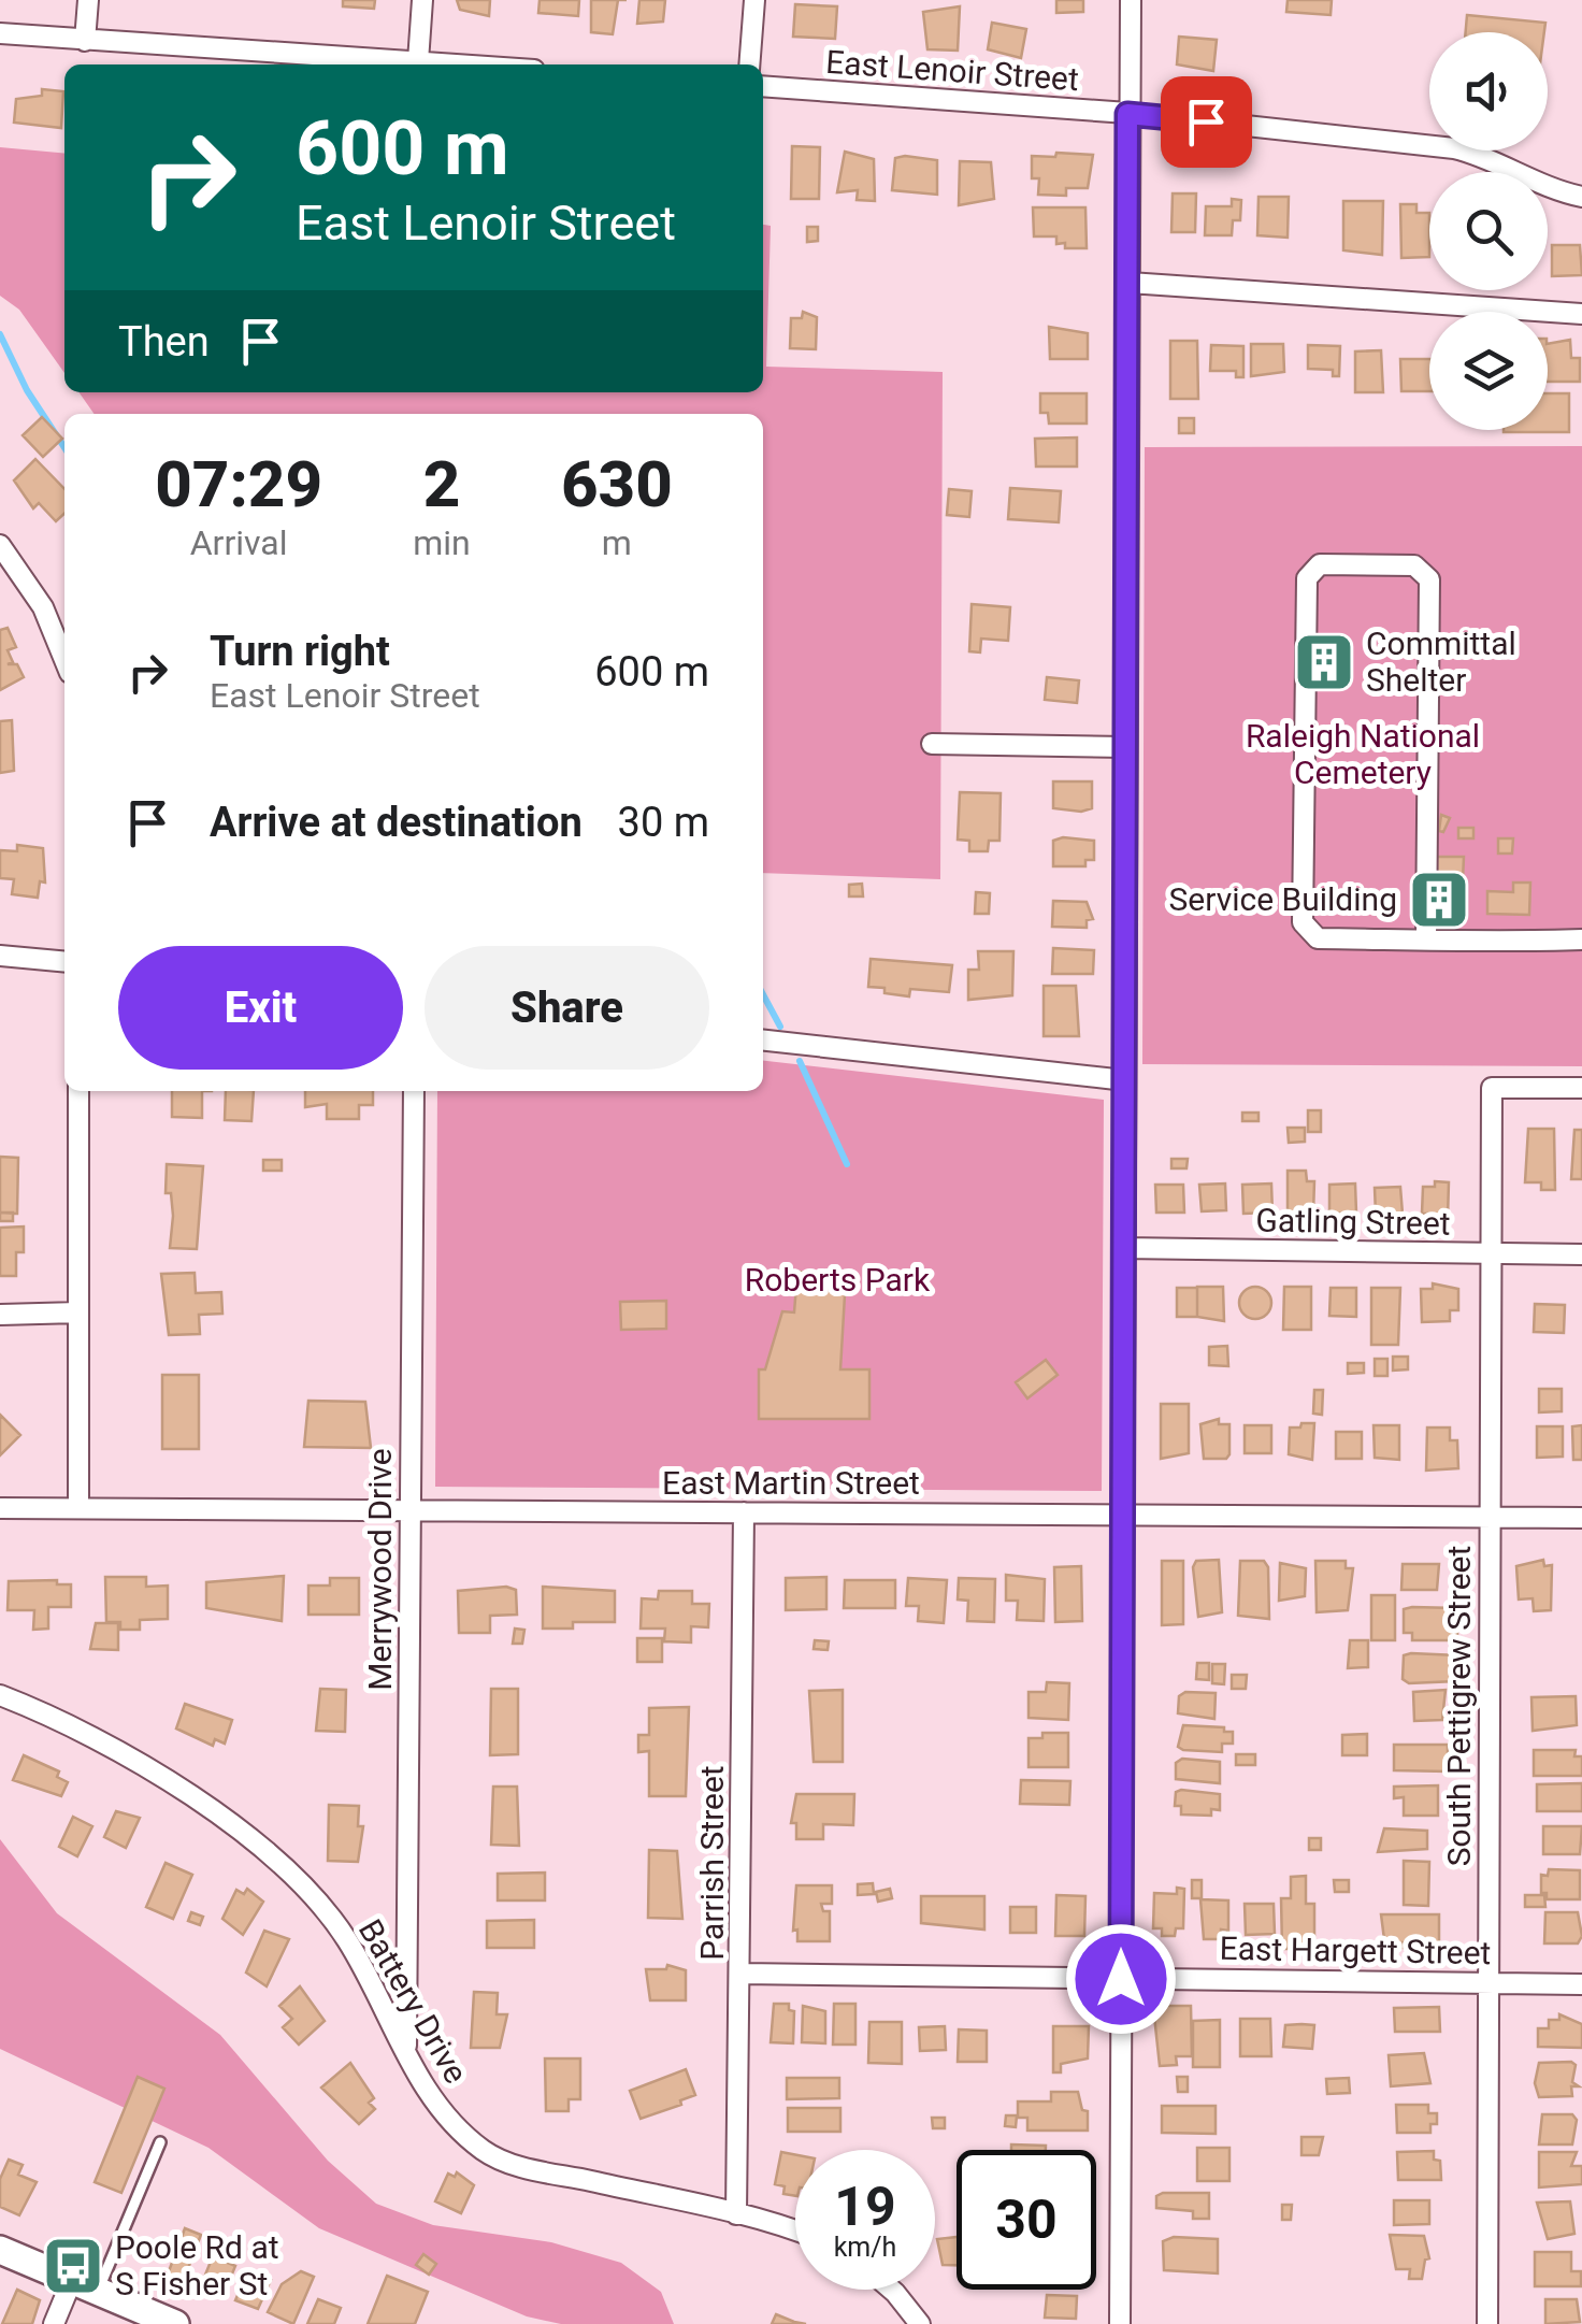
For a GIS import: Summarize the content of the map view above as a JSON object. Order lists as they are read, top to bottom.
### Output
{
  "streets": {
    "street": [
      "East Lenoir Street",
      "Gatling Street",
      "East Martin Street",
      "Merrywood Drive",
      "South Pettigrew Street",
      "Parrish Street",
      "East Hargett Street",
      "Battery Drive"
    ]
  },
  "crossings": [
    ["Gatling Street", "South Pettigrew Street"],
    ["East Martin Street", "Merrywood Drive"],
    ["East Martin Street", "South Pettigrew Street"],
    ["East Martin Street", "Parrish Street"],
    ["Merrywood Drive", "Battery Drive"],
    ["South Pettigrew Street", "East Hargett Street"],
    ["Parrish Street", "East Hargett Street"],
    ["Parrish Street", "Battery Drive"]
  ],
  "parks": ["Raleigh National Cemetery", "Roberts Park"],
  "places": {
    "building": ["Committal Shelter", "Service Building"],
    "bus stop": ["Poole Rd at S Fisher St"]
  },
  "page": {
    "turn": ["600 m", "East Lenoir Street"],
    "then": "Then",
    "eta": [
      "07:29",
      "Arrival",
      "2",
      "min",
      "630",
      "m"
    ],
    "list": [
      {
        "name": "Turn right",
        "note": "East Lenoir Street",
        "value": "600 m"
      },
      {
        "name": "Arrive at destination",
        "value": "30 m"
      }
    ],
    "buttons": ["Exit", "Share"],
    "speed": "19 km/h",
    "limit": "30"
  }
}
